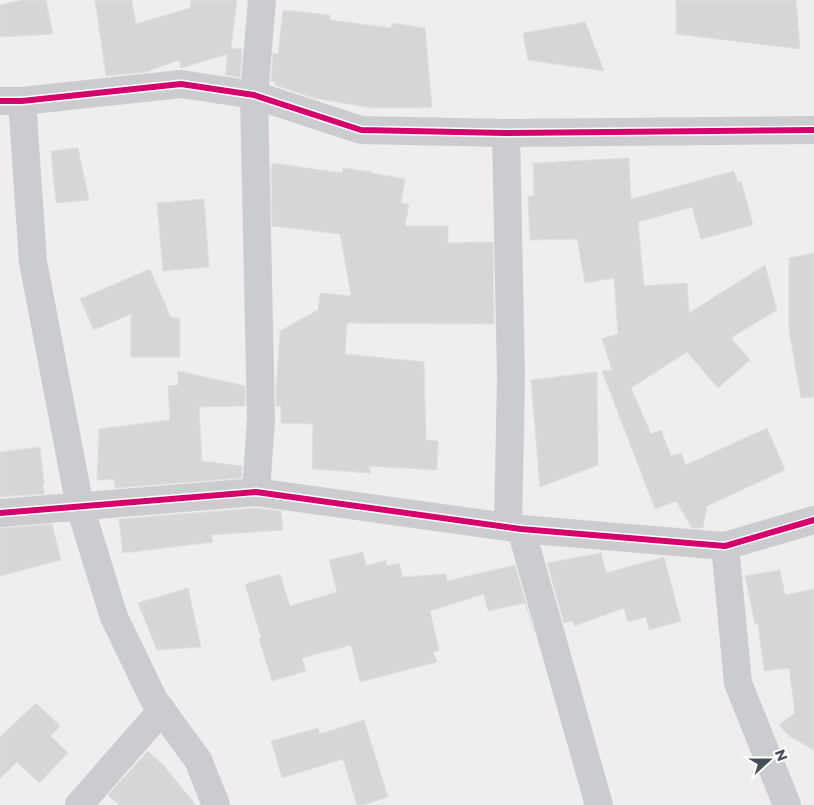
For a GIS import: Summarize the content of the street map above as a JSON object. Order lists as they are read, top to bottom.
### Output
{
  "north": "right"
}
